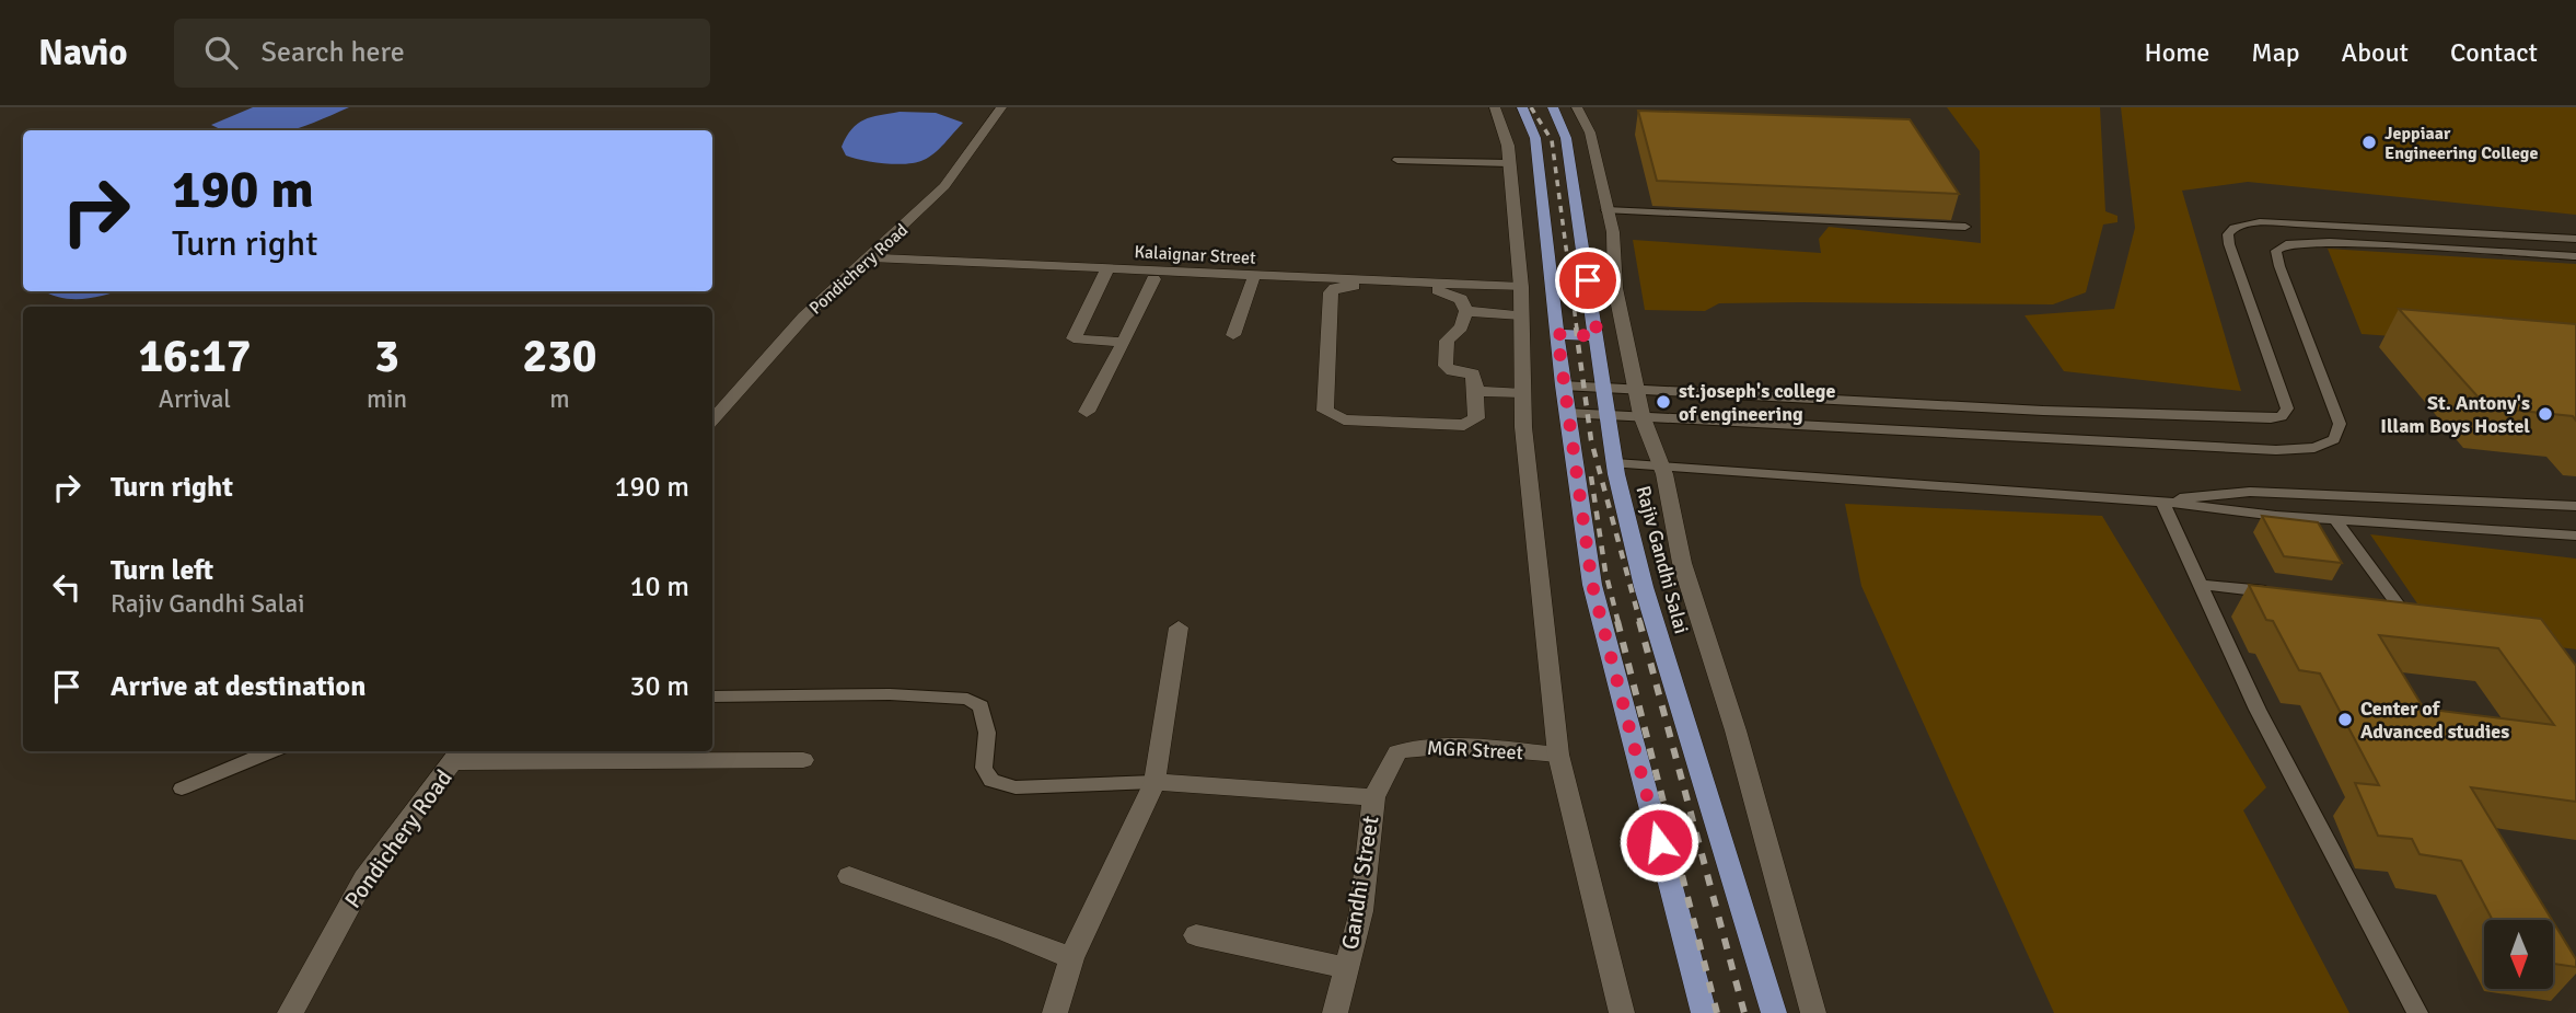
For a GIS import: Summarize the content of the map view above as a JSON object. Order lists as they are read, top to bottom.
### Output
{
  "streets": {
    "main road": ["Rajiv Gandhi Salai"],
    "street": [
      "Kalaignar Street",
      "Pondichery Road",
      "MGR Street",
      "Gandhi Street"
    ]
  },
  "crossings": [
    ["Kalaignar Street", "Pondichery Road"],
    ["MGR Street", "Gandhi Street"]
  ],
  "places": [
    "Jeppiaar Engineering College",
    "st.joseph's college of engineering",
    "St. Antony's Illam Boys Hostel",
    "Center of Advanced studies"
  ],
  "north": "bottom",
  "page": {
    "header": "Navio",
    "search": "Search here",
    "nav": [
      "Home",
      "Map",
      "About",
      "Contact"
    ],
    "turn": ["190 m", "Turn right"],
    "eta": [
      "16:17",
      "Arrival",
      "3",
      "min",
      "230",
      "m"
    ],
    "list": [
      {
        "name": "Turn right",
        "value": "190 m"
      },
      {
        "name": "Turn left",
        "note": "Rajiv Gandhi Salai",
        "value": "10 m"
      },
      {
        "name": "Arrive at destination",
        "value": "30 m"
      }
    ]
  }
}
